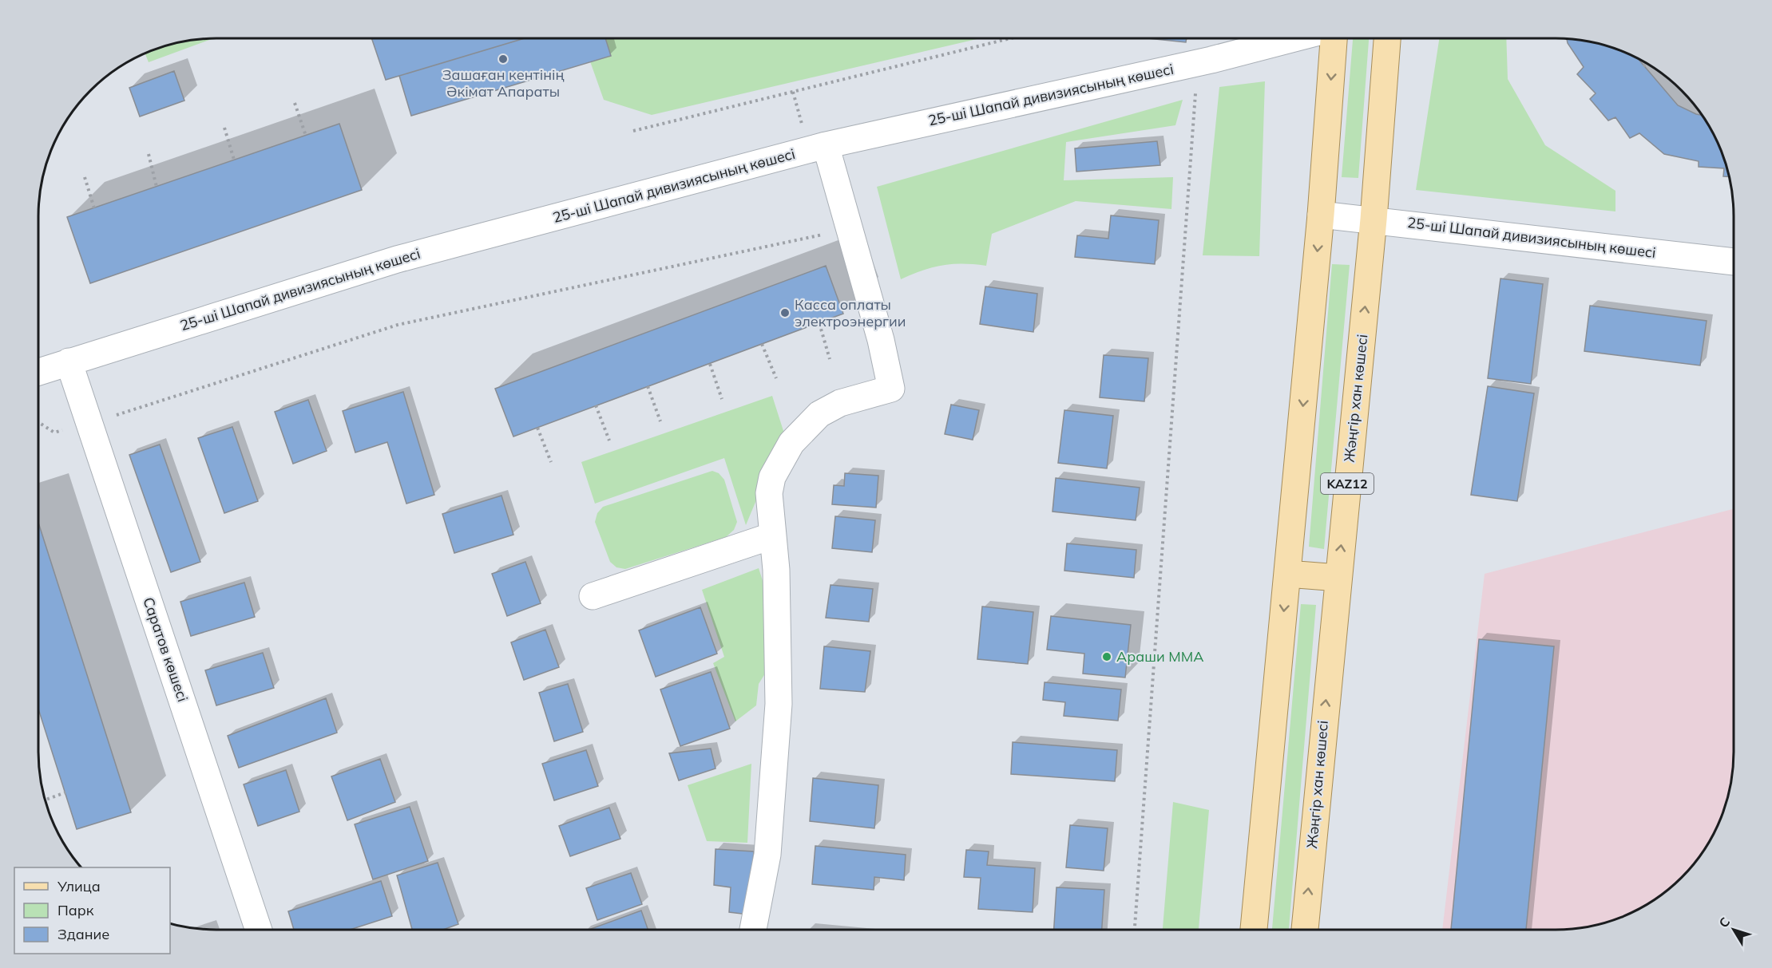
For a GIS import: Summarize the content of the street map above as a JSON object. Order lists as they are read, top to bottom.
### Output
{
  "streets": {
    "main road": ["Жәңгір хан көшесі", "KAZ12"],
    "street": ["25-ші Шапай дивизиясының көшесі", "Саратов көшесі"]
  },
  "crossings": [
    ["25-ші Шапай дивизиясының көшесі", "Жәңгір хан көшесі"],
    ["25-ші Шапай дивизиясының көшесі", "Саратов көшесі"]
  ],
  "places": ["Зашаған кентінің Әкімат Апараты", "Касса оплаты электроэнергии", "Араши ММА"],
  "legend": ["Улица", "Парк", "Здание"],
  "north": "top left"
}
